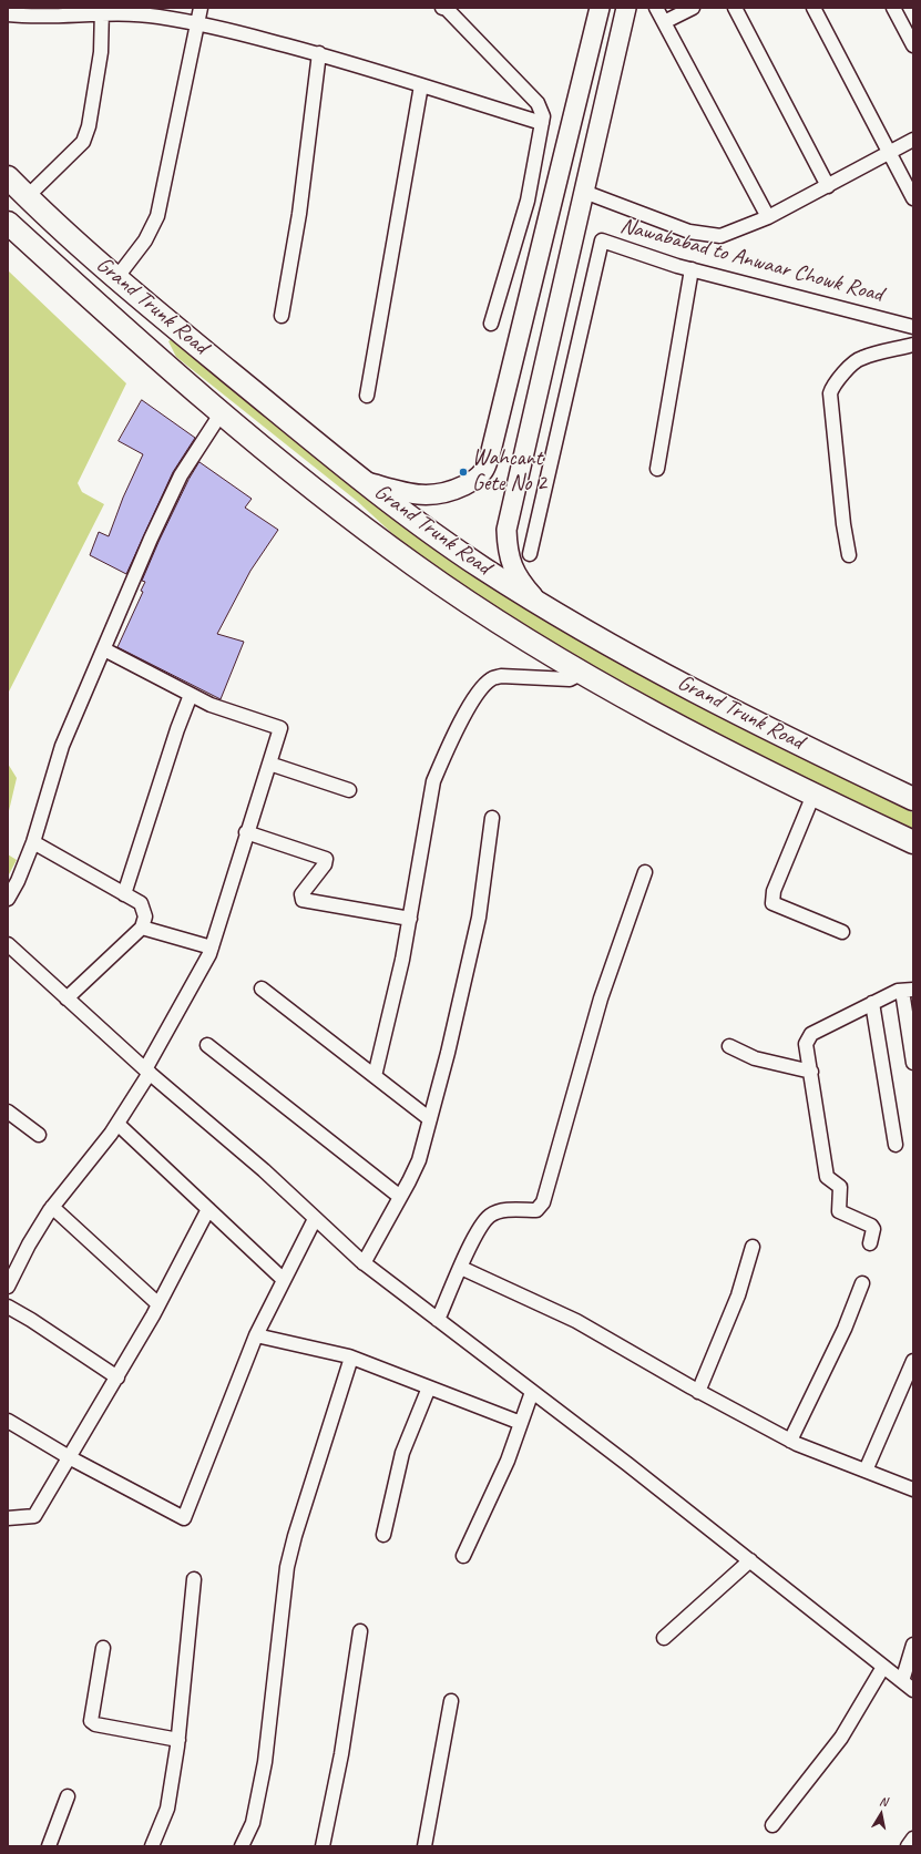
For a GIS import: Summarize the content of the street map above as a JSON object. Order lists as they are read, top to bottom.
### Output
{
  "streets": {
    "highway": ["Grand Trunk Road"],
    "street": ["Nawababad to Anwaar Chowk Road"]
  },
  "places": ["Wahcant Gete No 2"],
  "north": "top"
}
